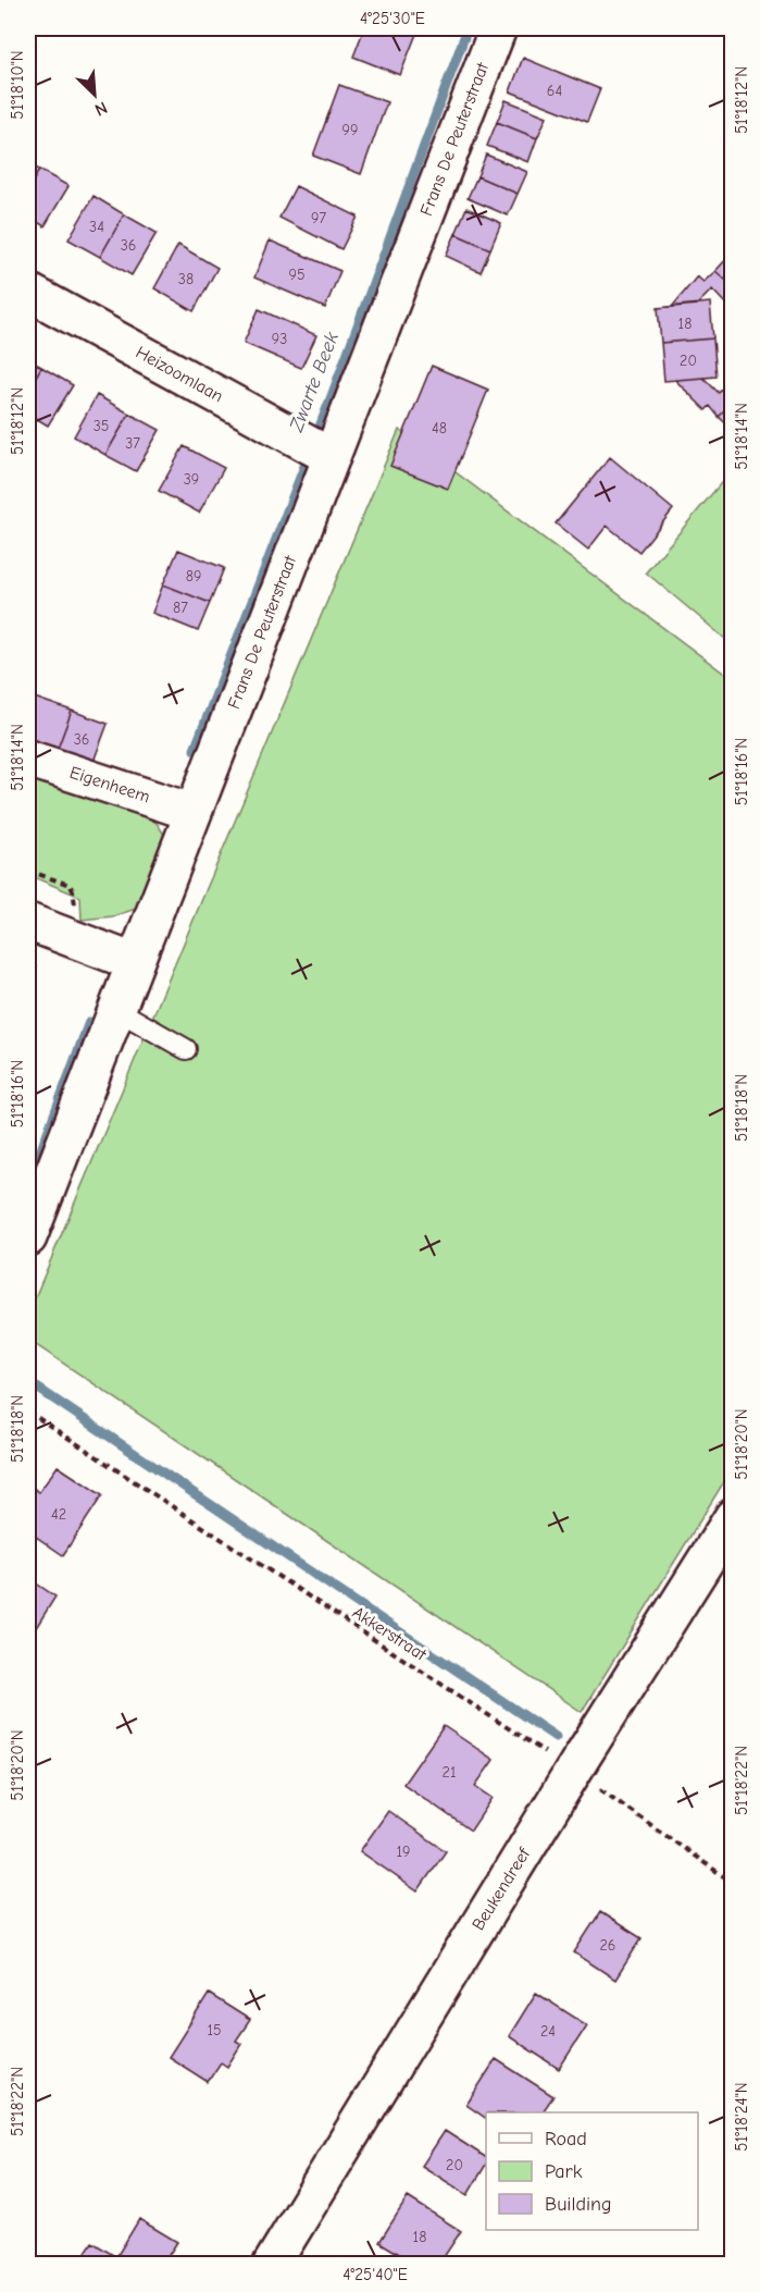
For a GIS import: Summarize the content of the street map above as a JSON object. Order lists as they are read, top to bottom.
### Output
{
  "streets": {
    "street": [
      "Frans De Peuterstraat",
      "Heizoomlaan",
      "Eigenheem",
      "Beukendreef"
    ],
    "path": ["Akkerstraat"]
  },
  "crossings": [
    ["Frans De Peuterstraat", "Heizoomlaan"],
    ["Frans De Peuterstraat", "Eigenheem"],
    ["Akkerstraat", "Beukendreef"]
  ],
  "water": ["Zwarte Beek"],
  "house_numbers": [
    "64",
    "99",
    "97",
    "34",
    "36",
    "95",
    "38",
    "18",
    "93",
    "20",
    "35",
    "48",
    "37",
    "39",
    "89",
    "87",
    "36",
    "42",
    "21",
    "19",
    "26",
    "15",
    "24",
    "20",
    "18"
  ],
  "legend": ["Road", "Park", "Building"],
  "north": "bottom right",
  "coordinates": [
    "4°25'30\"E",
    "51°18'10\"N",
    "51°18'12\"N",
    "51°18'14\"N",
    "51°18'16\"N",
    "51°18'18\"N",
    "51°18'20\"N",
    "51°18'22\"N",
    "51°18'24\"N",
    "4°25'40\"E"
  ]
}
